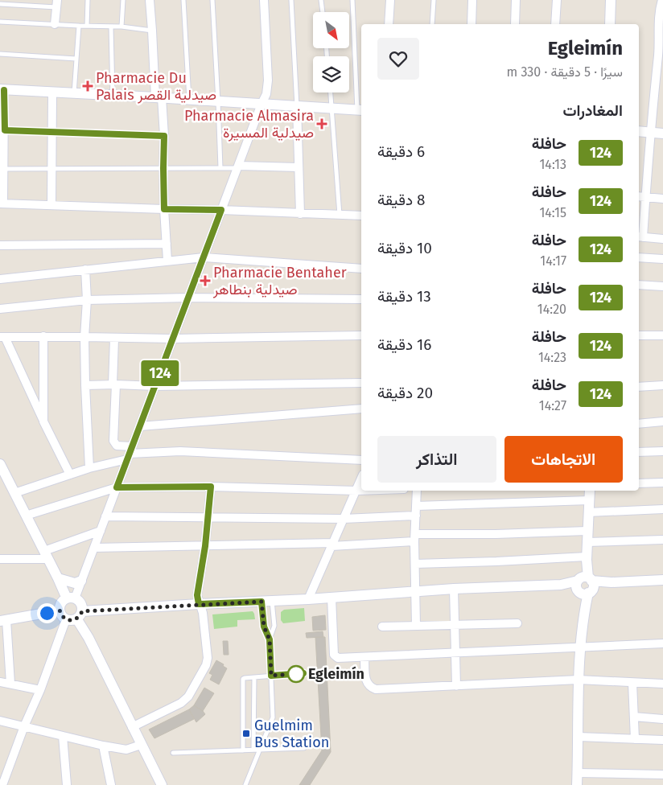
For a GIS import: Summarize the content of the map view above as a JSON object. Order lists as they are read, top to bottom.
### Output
{
  "places": {
    "health": ["Pharmacie Du Palais صيدلية القصر", "Pharmacie Almasira صيدلية المسيرة", "Pharmacie Bentaher صيدلية بنطاهر"],
    "other": ["Egleimín"],
    "transit": ["Guelmim Bus Station"]
  },
  "lines": ["bus line 124"],
  "north": "bottom right",
  "page": {
    "on_map": "124",
    "heading": [
      ["Egleimín", "سيرًا · 5 دقيقة · 330 m"],
      "المغادرات"
    ],
    "list": [
      {
        "mark": "124",
        "name": "حافلة",
        "note": "14:13",
        "value": "6 دقيقة"
      },
      {
        "mark": "124",
        "name": "حافلة",
        "note": "14:15",
        "value": "8 دقيقة"
      },
      {
        "mark": "124",
        "name": "حافلة",
        "note": "14:17",
        "value": "10 دقيقة"
      },
      {
        "mark": "124",
        "name": "حافلة",
        "note": "14:20",
        "value": "13 دقيقة"
      },
      {
        "mark": "124",
        "name": "حافلة",
        "note": "14:23",
        "value": "16 دقيقة"
      },
      {
        "mark": "124",
        "name": "حافلة",
        "note": "14:27",
        "value": "20 دقيقة"
      }
    ],
    "buttons": ["الاتجاهات", "التذاكر"]
  }
}
